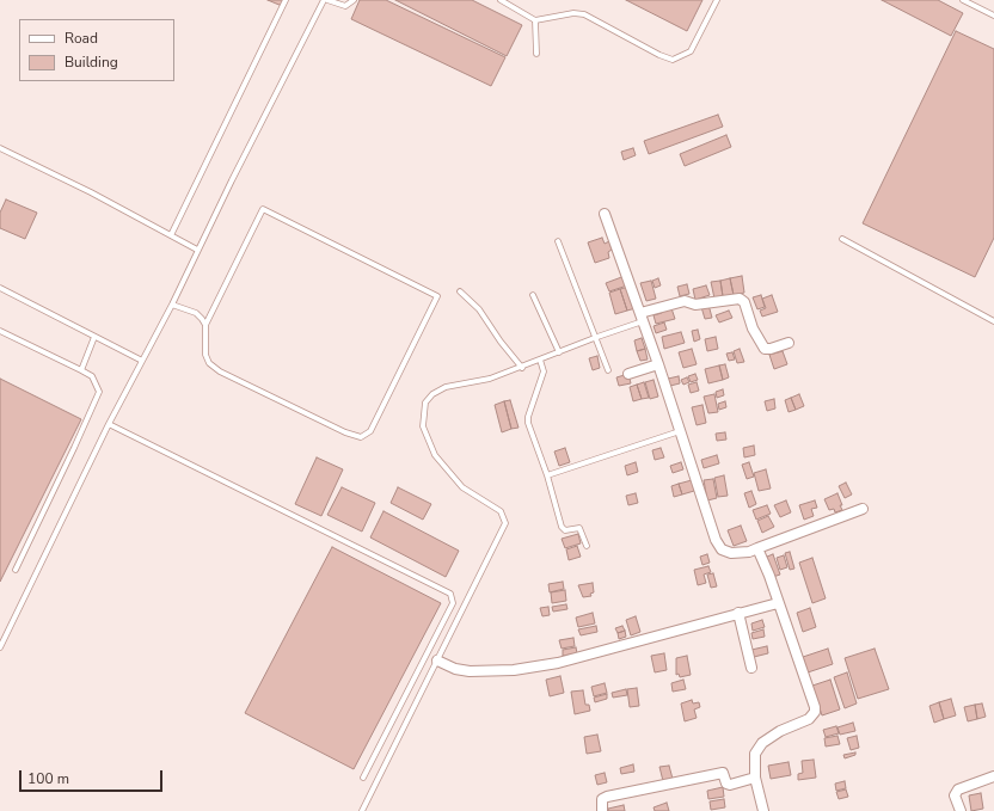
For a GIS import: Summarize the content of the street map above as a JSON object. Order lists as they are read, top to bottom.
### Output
{
  "legend": ["Road", "Building"],
  "scale_bar": "100 m"
}
